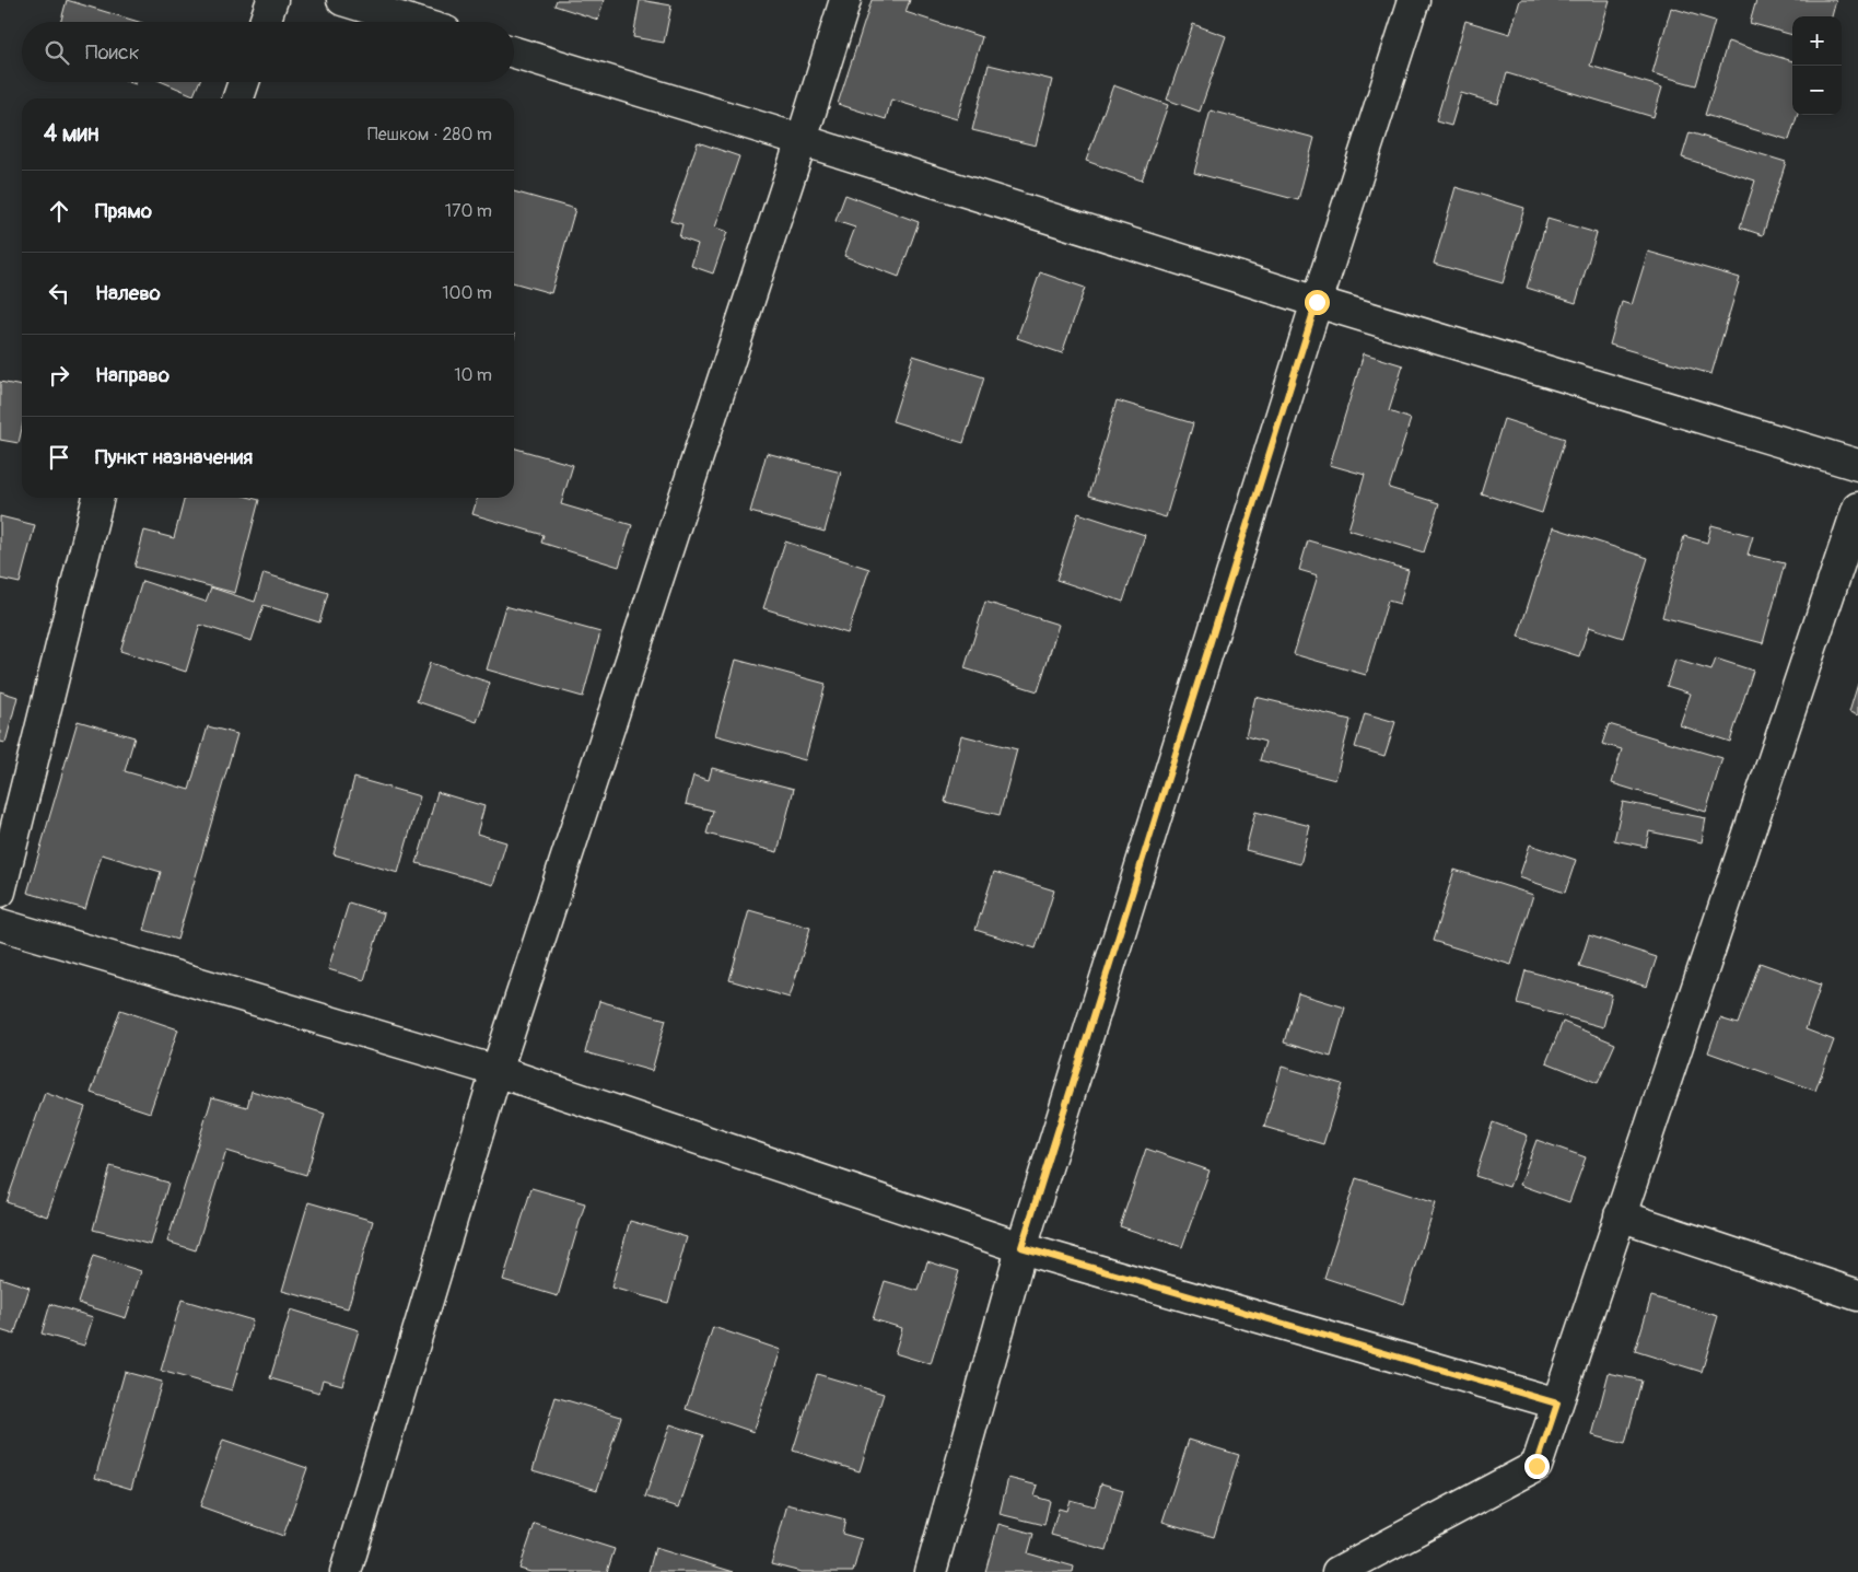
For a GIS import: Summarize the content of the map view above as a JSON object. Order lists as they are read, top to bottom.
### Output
{
  "page": {
    "map_buttons": ["+", "−"],
    "search": "Поиск",
    "heading": ["4 мин", "Пешком · 280 m"],
    "list": [
      ["Прямо", "170 m"],
      ["Налево", "100 m"],
      ["Направо", "10 m"],
      "Пункт назначения"
    ]
  }
}
